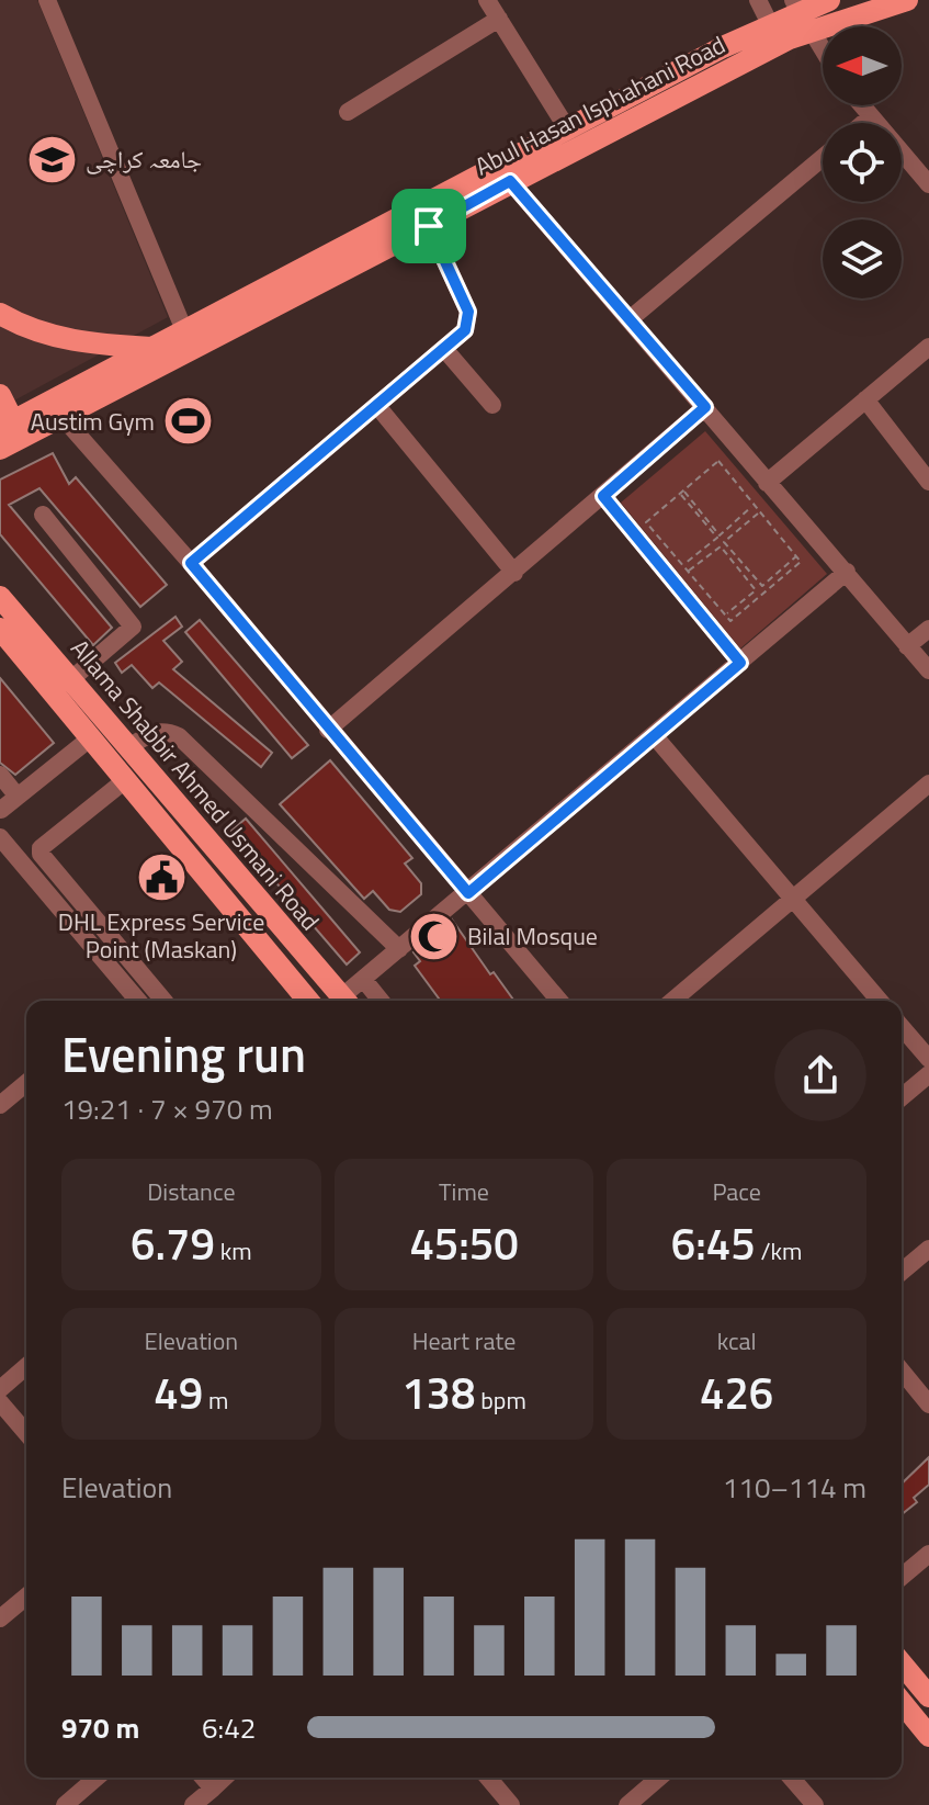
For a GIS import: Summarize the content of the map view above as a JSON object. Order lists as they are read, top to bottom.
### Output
{
  "streets": {
    "main road": ["Abul Hasan Isphahani Road", "Allama Shabbir Ahmed Usmani Road"]
  },
  "places": {
    "school or university": ["جامعہ کراچی"],
    "sports": ["Austim Gym"],
    "public building": ["DHL Express Service Point (Maskan)"],
    "mosque": ["Bilal Mosque"]
  },
  "north": "left",
  "page": {
    "heading": ["Evening run", "19:21 · 7 × 970 m"],
    "stats": [
      ["Distance", "6.79 km"],
      ["Time", "45:50"],
      ["Pace", "6:45 /km"],
      ["Elevation", "49 m"],
      ["Heart rate", "138 bpm"],
      ["kcal", "426"]
    ],
    "chart": ["Elevation", "110–114 m"],
    "list": [
      {
        "name": "970 m",
        "note": "6:42"
      }
    ]
  }
}
